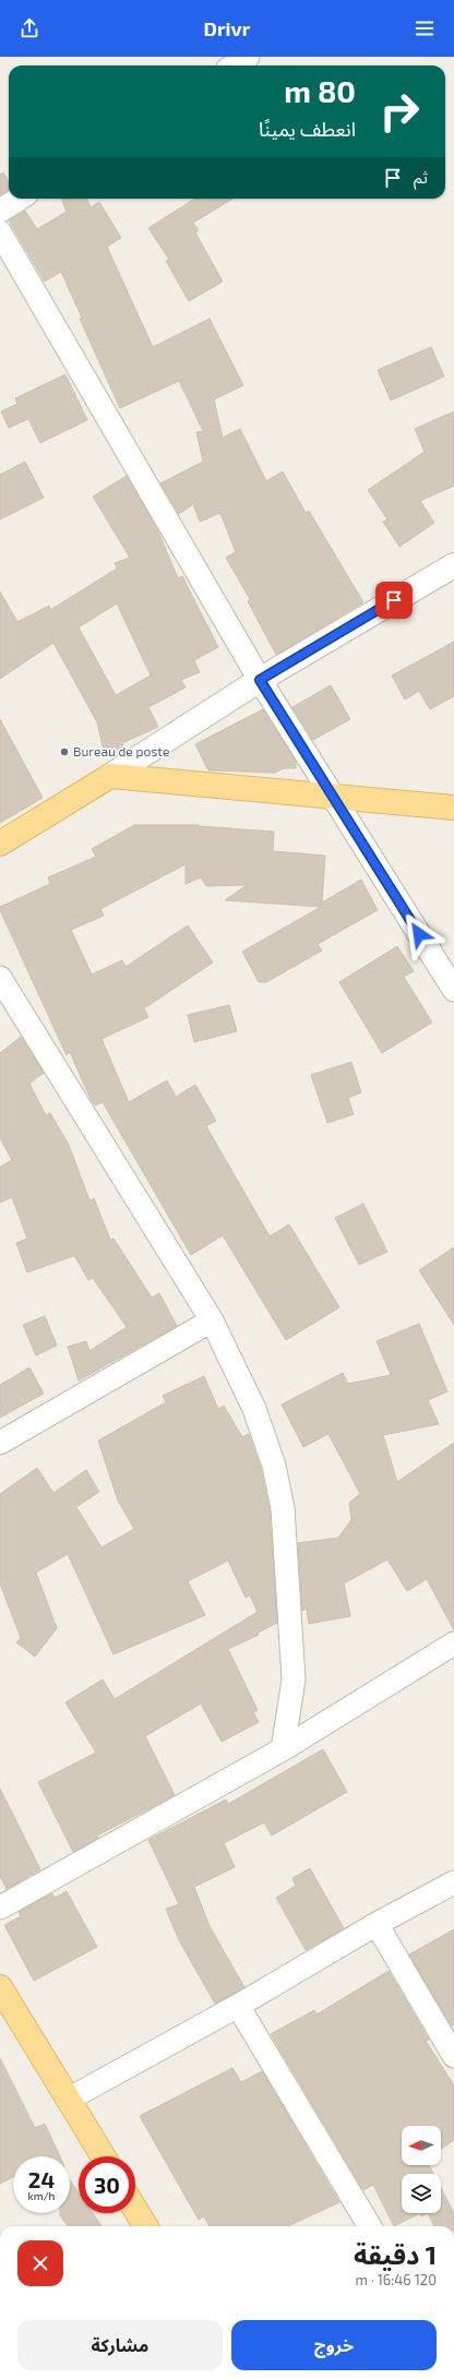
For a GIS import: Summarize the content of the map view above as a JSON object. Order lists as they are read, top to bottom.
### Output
{
  "places": ["Bureau de poste"],
  "north": "left",
  "page": {
    "header": "Drivr",
    "turn": ["80 m", "انعطف يمينًا"],
    "then": "ثم",
    "speed": "24 km/h",
    "limit": "30",
    "heading": ["1 دقيقة", "120 m · 16:46"],
    "buttons": ["خروج", "مشاركة"]
  }
}
